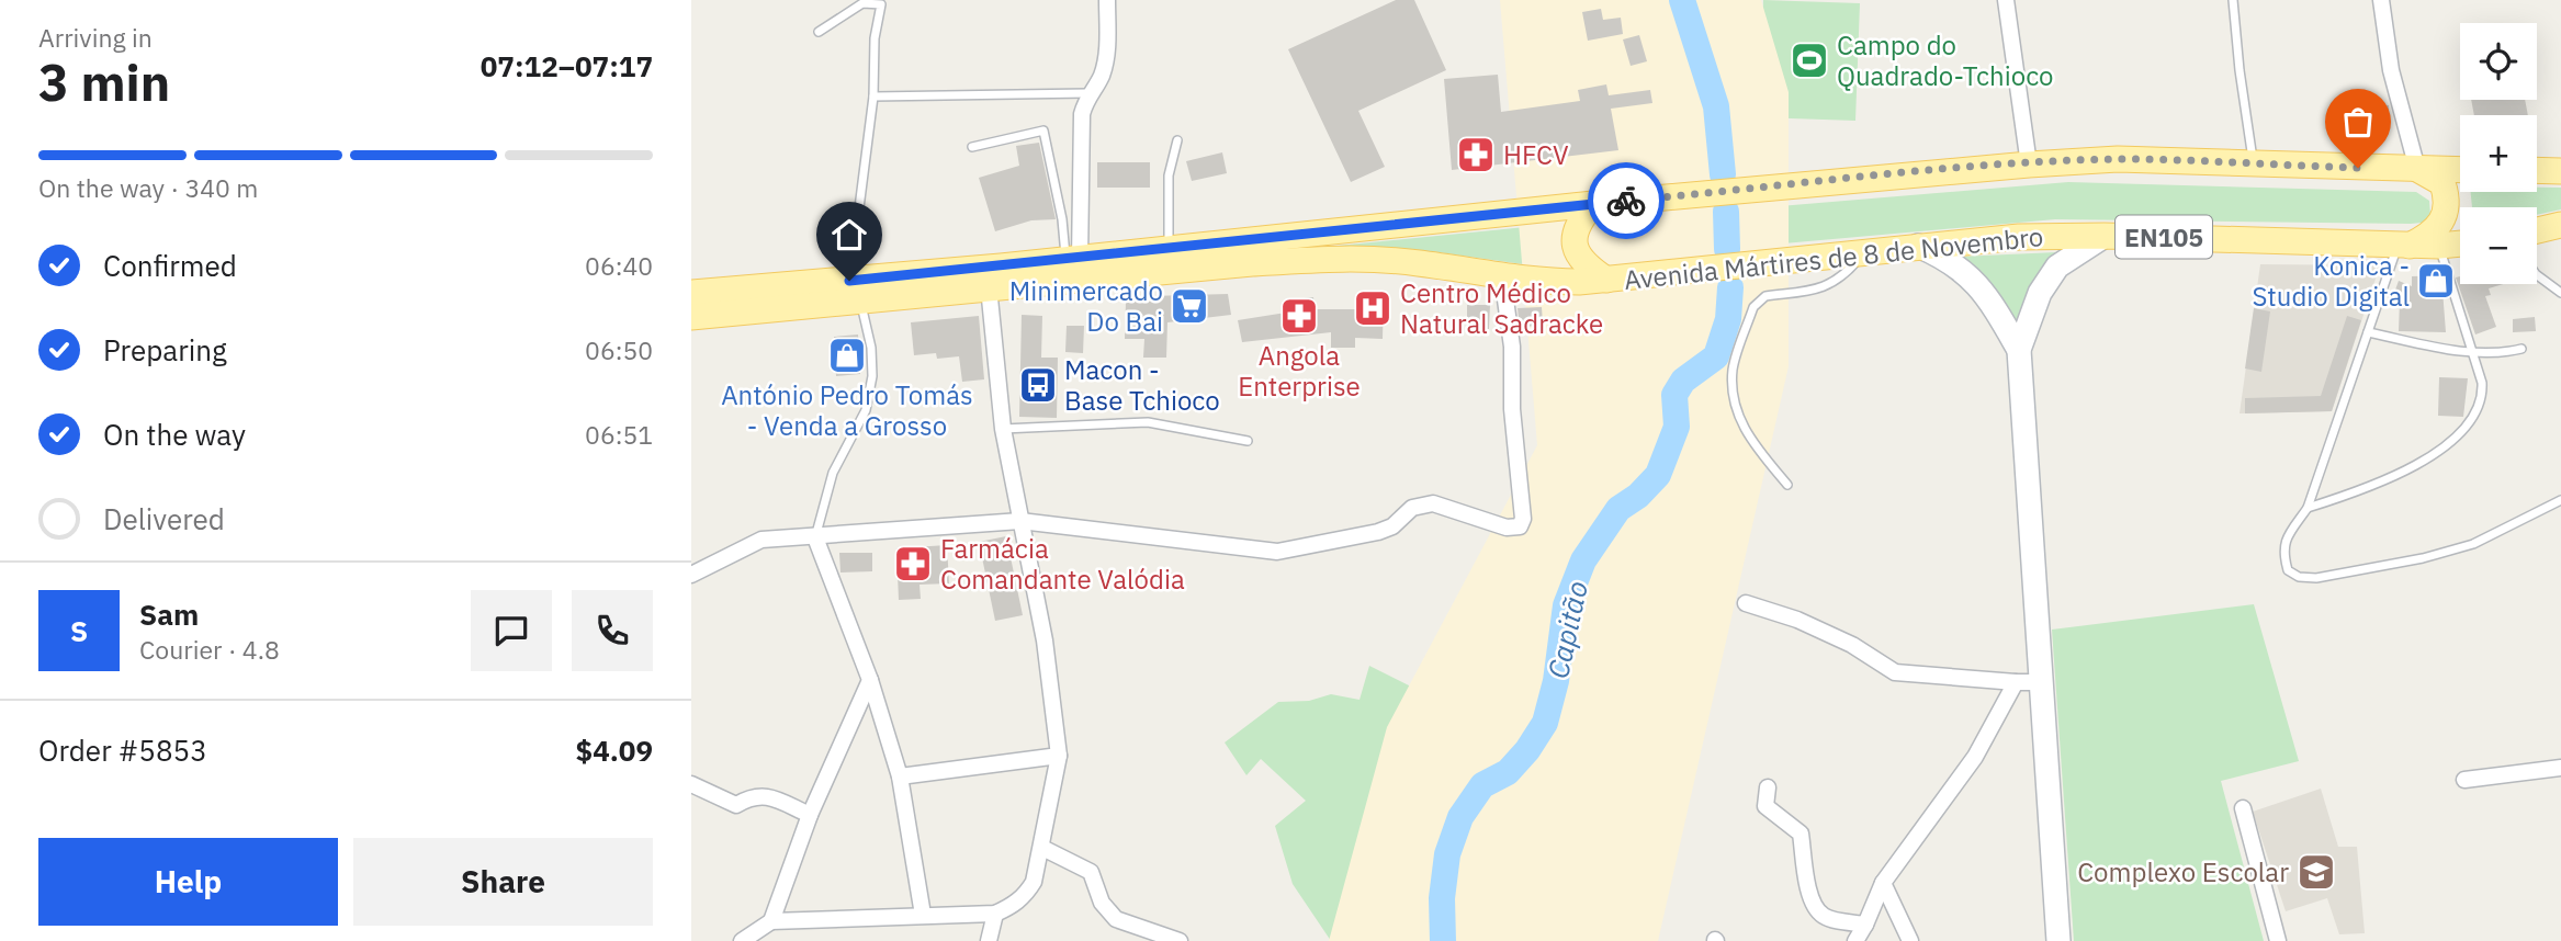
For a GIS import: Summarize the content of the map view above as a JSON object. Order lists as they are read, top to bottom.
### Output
{
  "streets": {
    "main road": ["EN105", "Avenida Mártires de 8 de Novembro"]
  },
  "water": ["Capitão"],
  "places": {
    "sports": ["Campo do Quadrado-Tchioco"],
    "pharmacy": ["HFCV", "Angola Enterprise", "Farmácia Comandante Valódia"],
    "shop": ["Konica - Studio Digital", "António Pedro Tomás - Venda a Grosso"],
    "supermarket": ["Minimercado Do Bai"],
    "hospital": ["Centro Médico Natural Sadracke"],
    "bus stop": ["Macon - Base Tchioco"],
    "school or university": ["Complexo Escolar"]
  },
  "page": {
    "heading": ["3 min", "Arriving in", "07:12–07:17"],
    "panel": [
      "Sam",
      "Courier · 4.8",
      "Order #5853",
      "$4.09"
    ],
    "map_buttons": ["+", "−"],
    "bar": "On the way · 340 m",
    "list": [
      ["Confirmed", "06:40"],
      ["Preparing", "06:50"],
      ["On the way", "06:51"],
      "Delivered"
    ],
    "round": "S",
    "buttons": ["Help", "Share"]
  }
}
